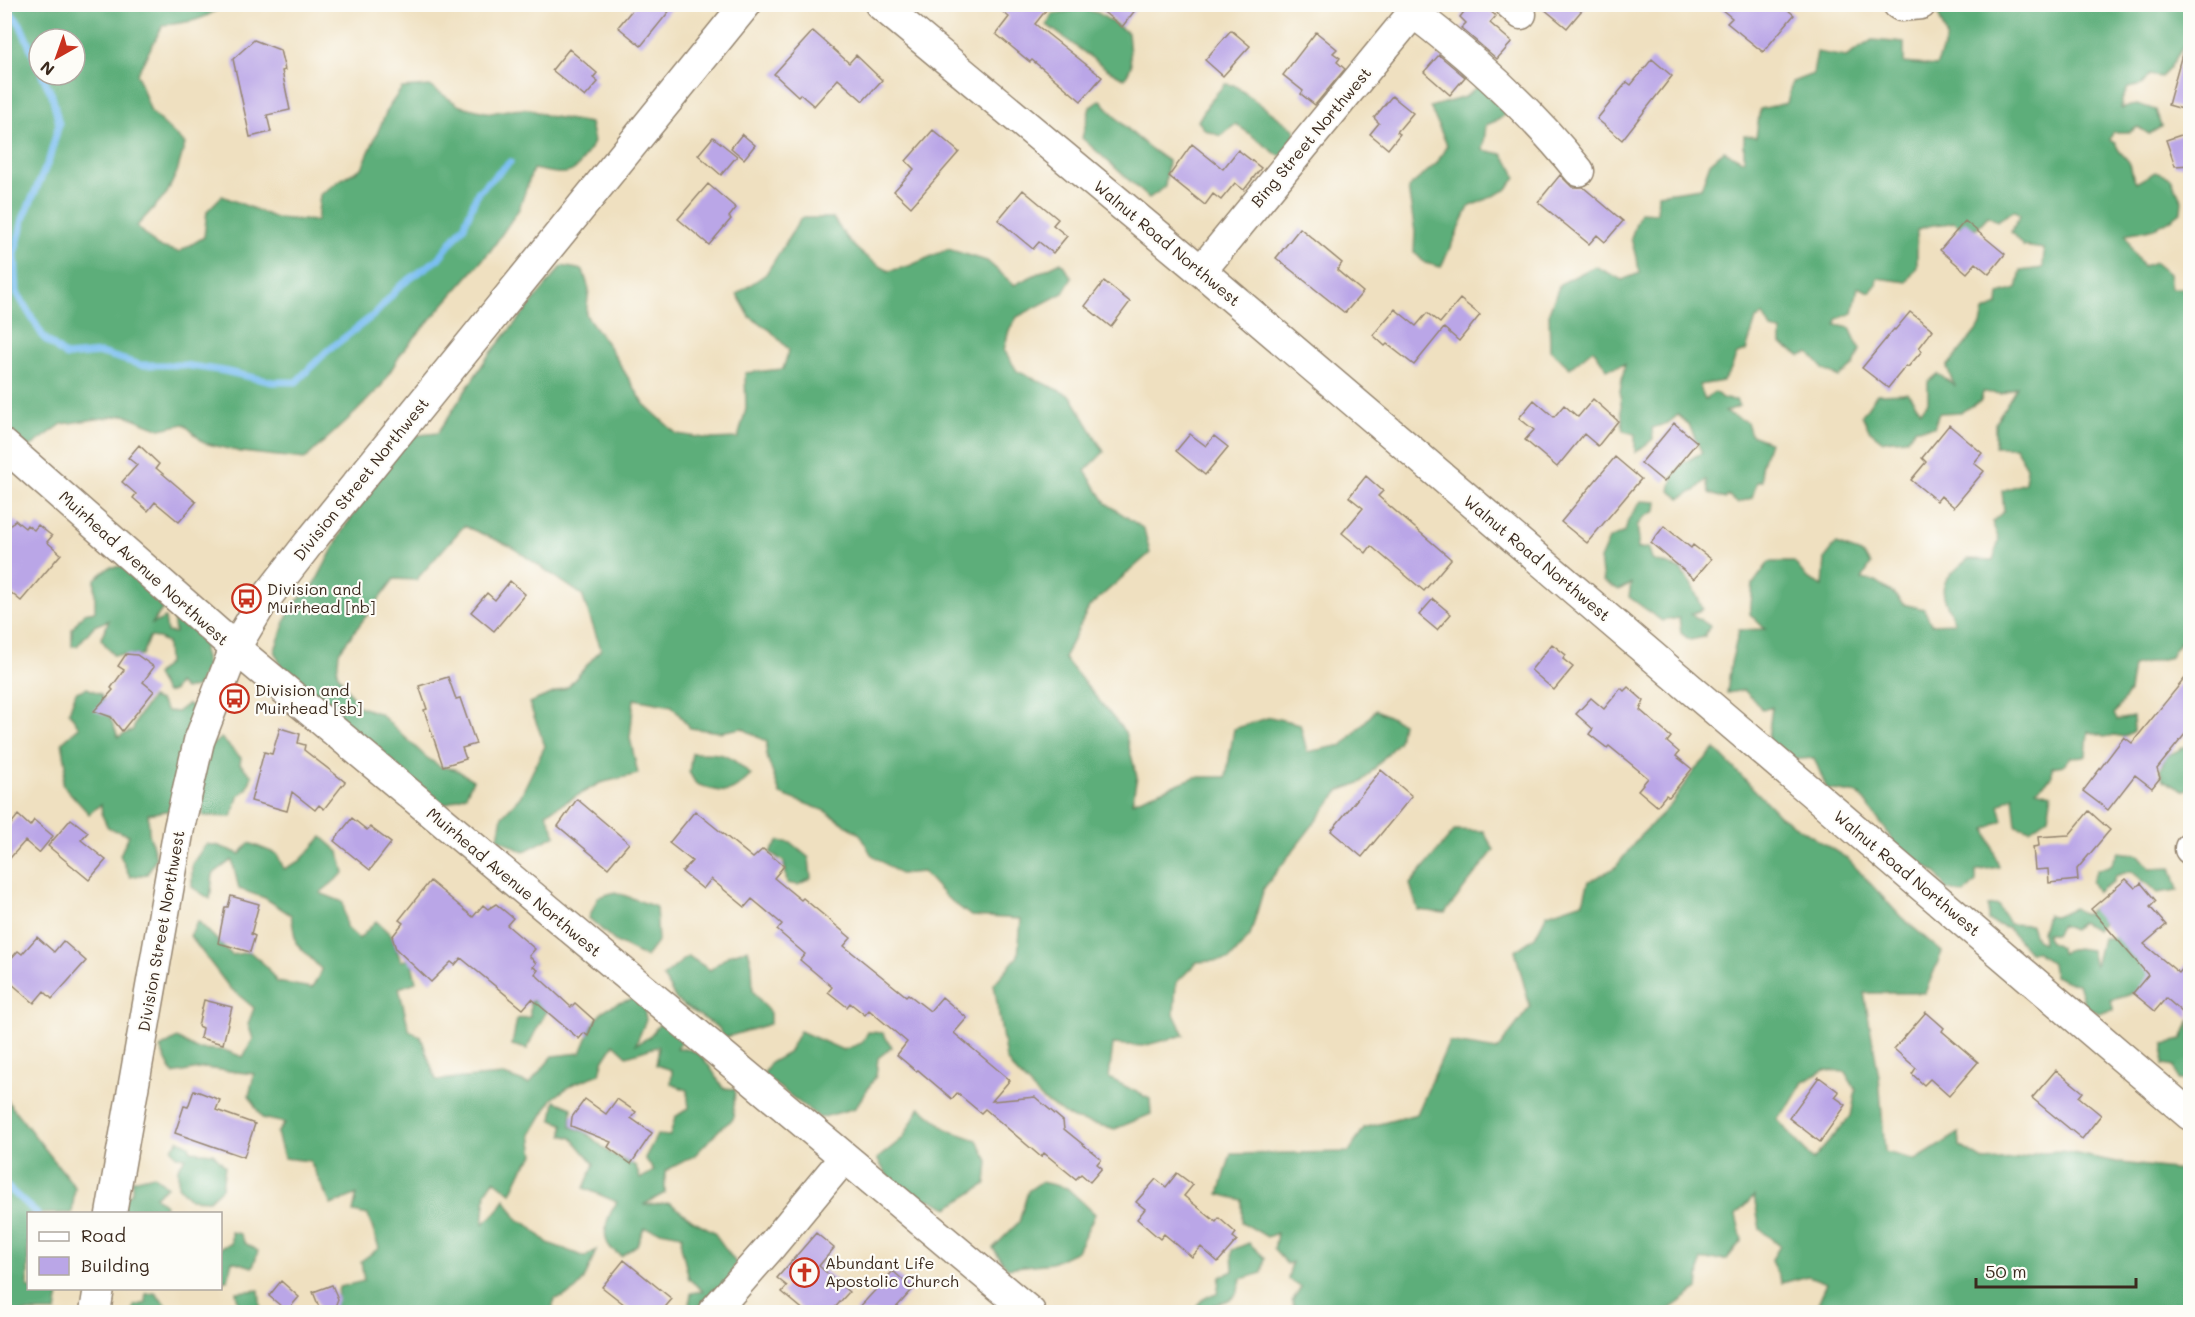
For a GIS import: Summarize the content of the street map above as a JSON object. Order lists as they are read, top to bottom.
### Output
{
  "streets": {
    "street": [
      "Bing Street Northwest",
      "Walnut Road Northwest",
      "Division Street Northwest",
      "Muirhead Avenue Northwest"
    ]
  },
  "crossings": [
    ["Bing Street Northwest", "Walnut Road Northwest"],
    ["Division Street Northwest", "Muirhead Avenue Northwest"]
  ],
  "places": {
    "bus stop": ["Division and Muirhead [nb]", "Division and Muirhead [sb]"],
    "church": ["Abundant Life Apostolic Church"]
  },
  "legend": ["Road", "Building"],
  "scale_bar": "50 m",
  "north": "bottom left"
}
